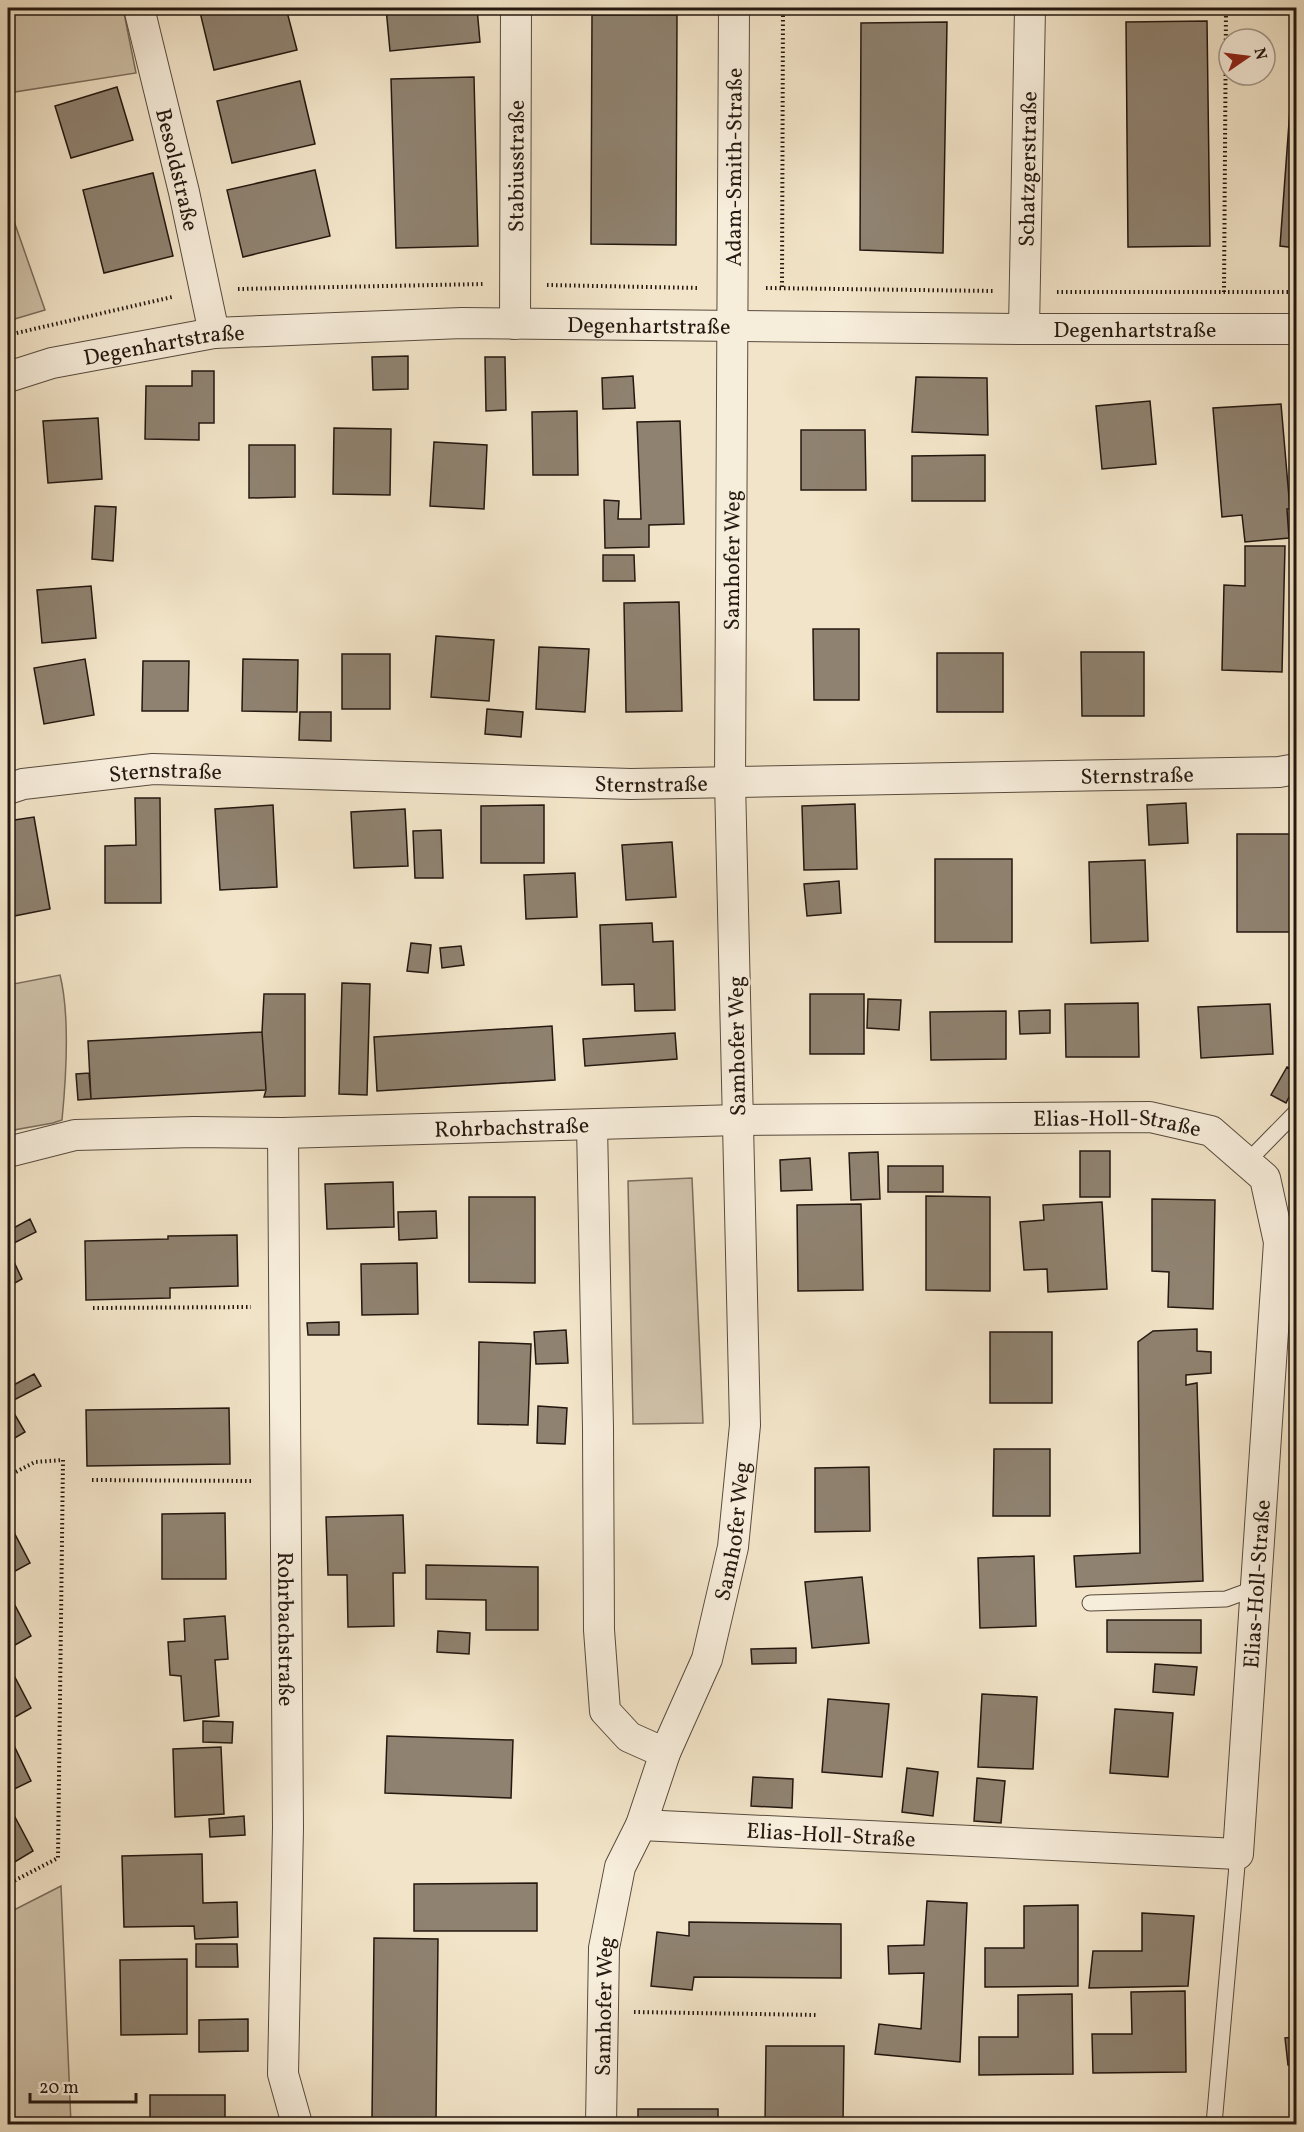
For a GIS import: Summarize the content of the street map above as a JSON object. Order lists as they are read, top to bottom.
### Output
{
  "streets": {
    "street": [
      "Stabiusstraße",
      "Adam-Smith-Straße",
      "Schatzgerstraße",
      "Besoldstraße",
      "Degenhartstraße",
      "Samhofer Weg",
      "Sternstraße",
      "Elias-Holl-Straße",
      "Rohrbachstraße"
    ]
  },
  "crossings": [
    ["Stabiusstraße", "Degenhartstraße"],
    ["Adam-Smith-Straße", "Degenhartstraße"],
    ["Adam-Smith-Straße", "Samhofer Weg"],
    ["Schatzgerstraße", "Degenhartstraße"],
    ["Besoldstraße", "Degenhartstraße"],
    ["Degenhartstraße", "Samhofer Weg"],
    ["Samhofer Weg", "Sternstraße"],
    ["Samhofer Weg", "Elias-Holl-Straße"],
    ["Samhofer Weg", "Rohrbachstraße"],
    ["Elias-Holl-Straße", "Rohrbachstraße"]
  ],
  "scale_bar": "20 m",
  "north": "right"
}
